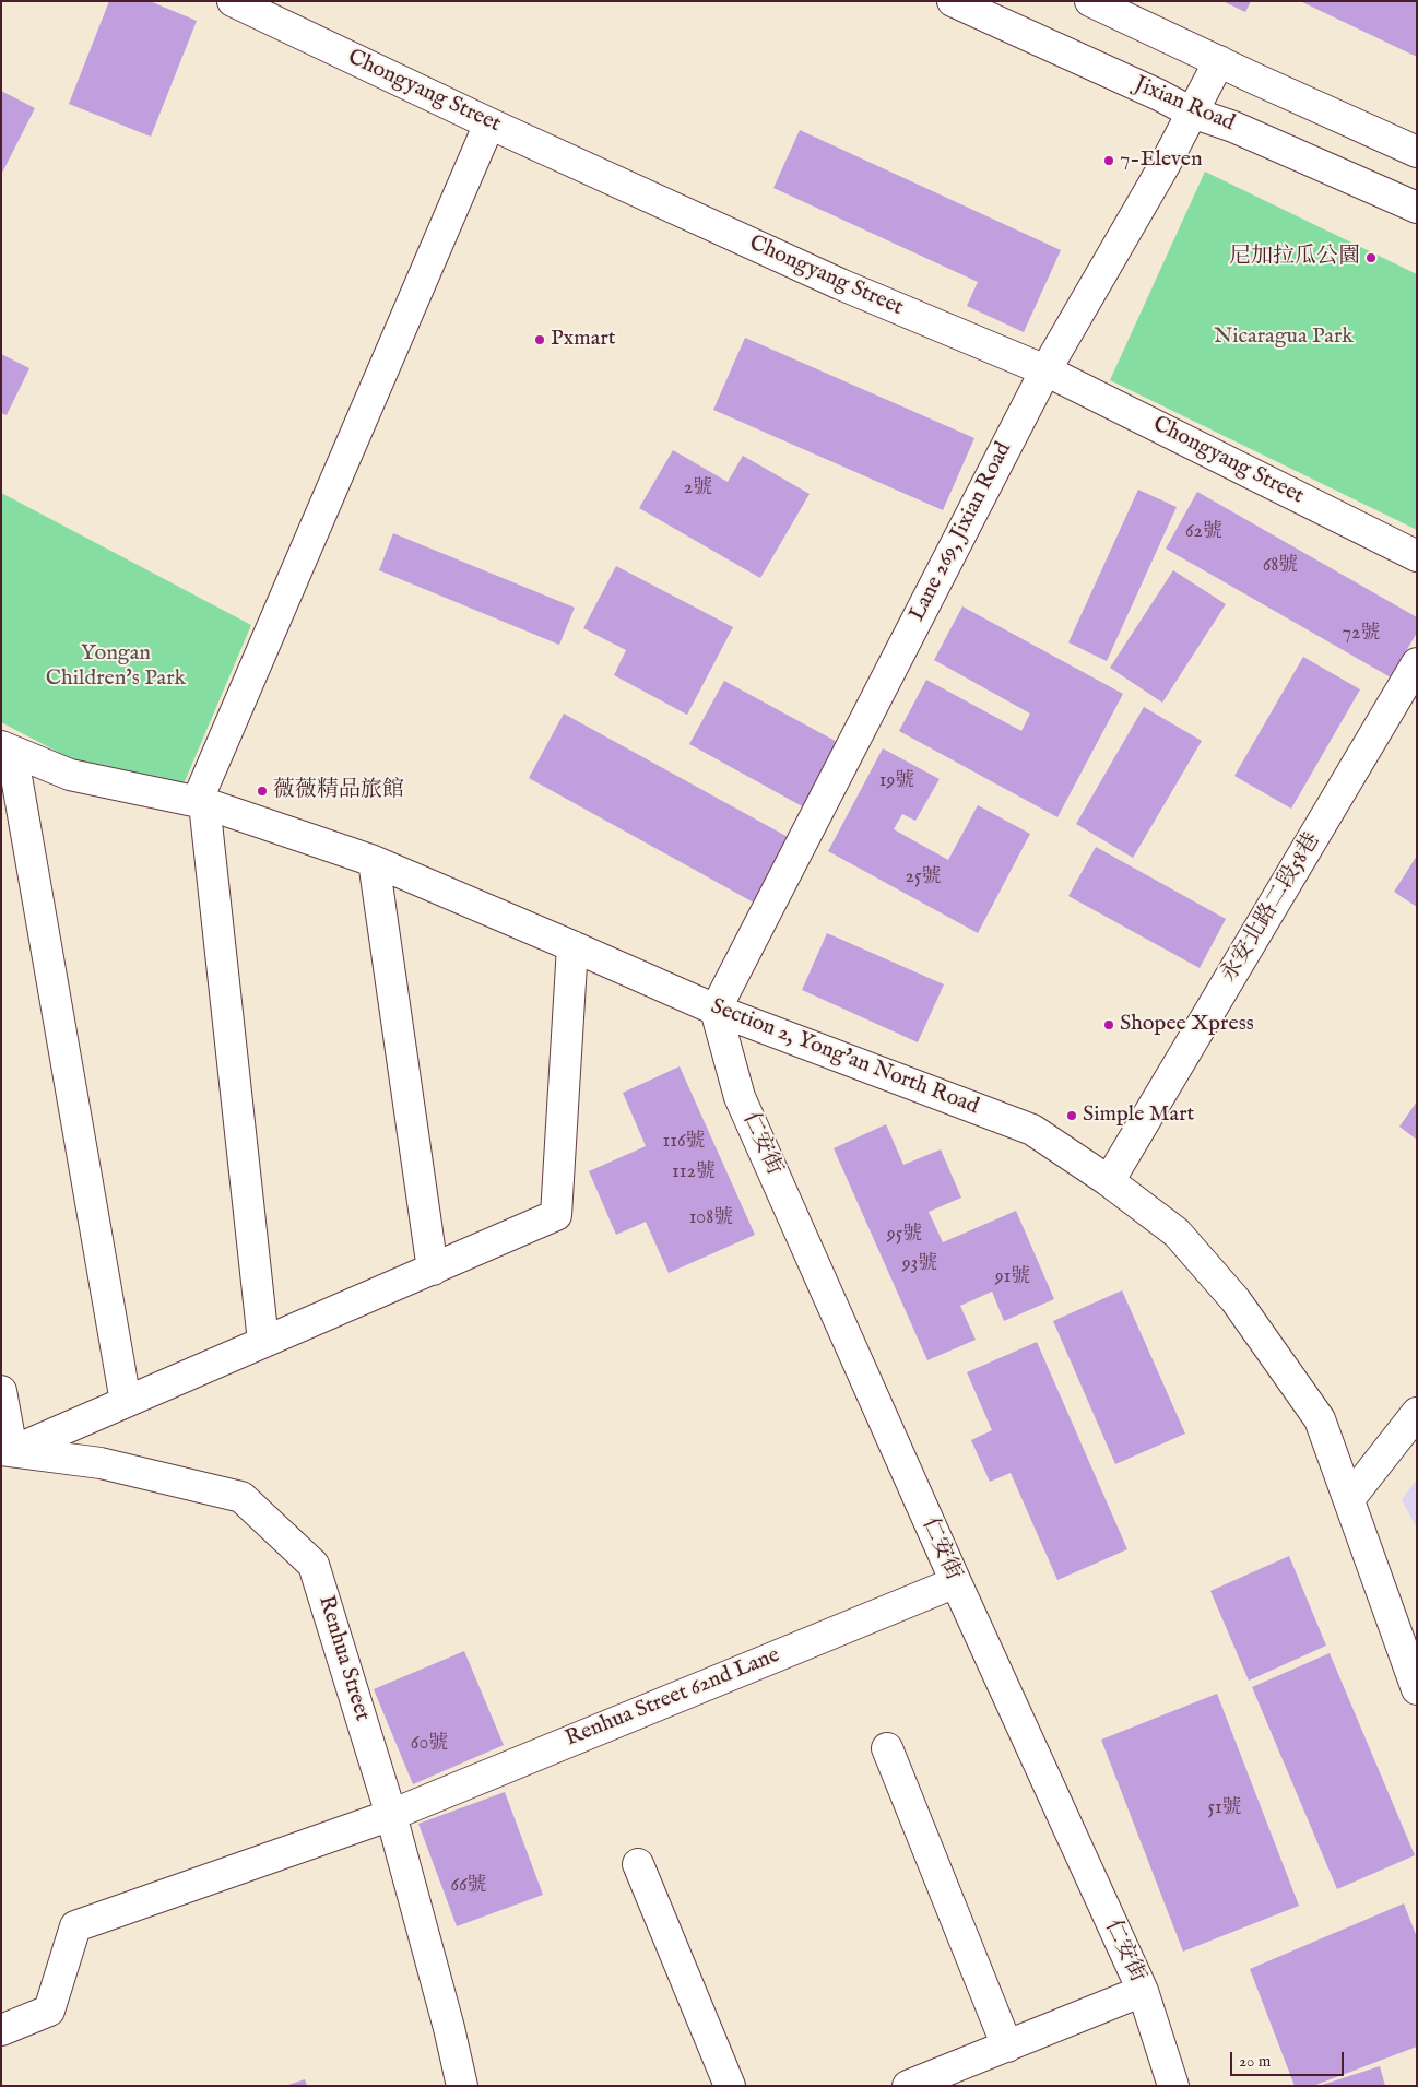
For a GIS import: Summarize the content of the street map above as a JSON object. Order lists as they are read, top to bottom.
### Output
{
  "streets": {
    "street": [
      "Chongyang Street",
      "Jixian Road",
      "Lane 269, Jixian Road",
      "永安北路二段58巷",
      "Section 2, Yong'an North Road",
      "仁安街",
      "Renhua Street",
      "Renhua Street 62nd Lane"
    ]
  },
  "crossings": [
    ["Chongyang Street", "Lane 269, Jixian Road"],
    ["Jixian Road", "Lane 269, Jixian Road"],
    ["Lane 269, Jixian Road", "Section 2, Yong'an North Road"],
    ["Lane 269, Jixian Road", "仁安街"],
    ["永安北路二段58巷", "Section 2, Yong'an North Road"],
    ["Section 2, Yong'an North Road", "仁安街"],
    ["仁安街", "Renhua Street 62nd Lane"],
    ["Renhua Street", "Renhua Street 62nd Lane"]
  ],
  "parks": ["Nicaragua Park", "Yongan Children's Park"],
  "places": [
    "7-Eleven",
    "尼加拉瓜公園",
    "Pxmart",
    "薇薇精品旅館",
    "Shopee Xpress",
    "Simple Mart"
  ],
  "house_numbers": [
    "2號",
    "62號",
    "68號",
    "72號",
    "19號",
    "25號",
    "116號",
    "112號",
    "108號",
    "95號",
    "93號",
    "91號",
    "60號",
    "51號",
    "66號"
  ],
  "scale_bar": "20 m"
}
